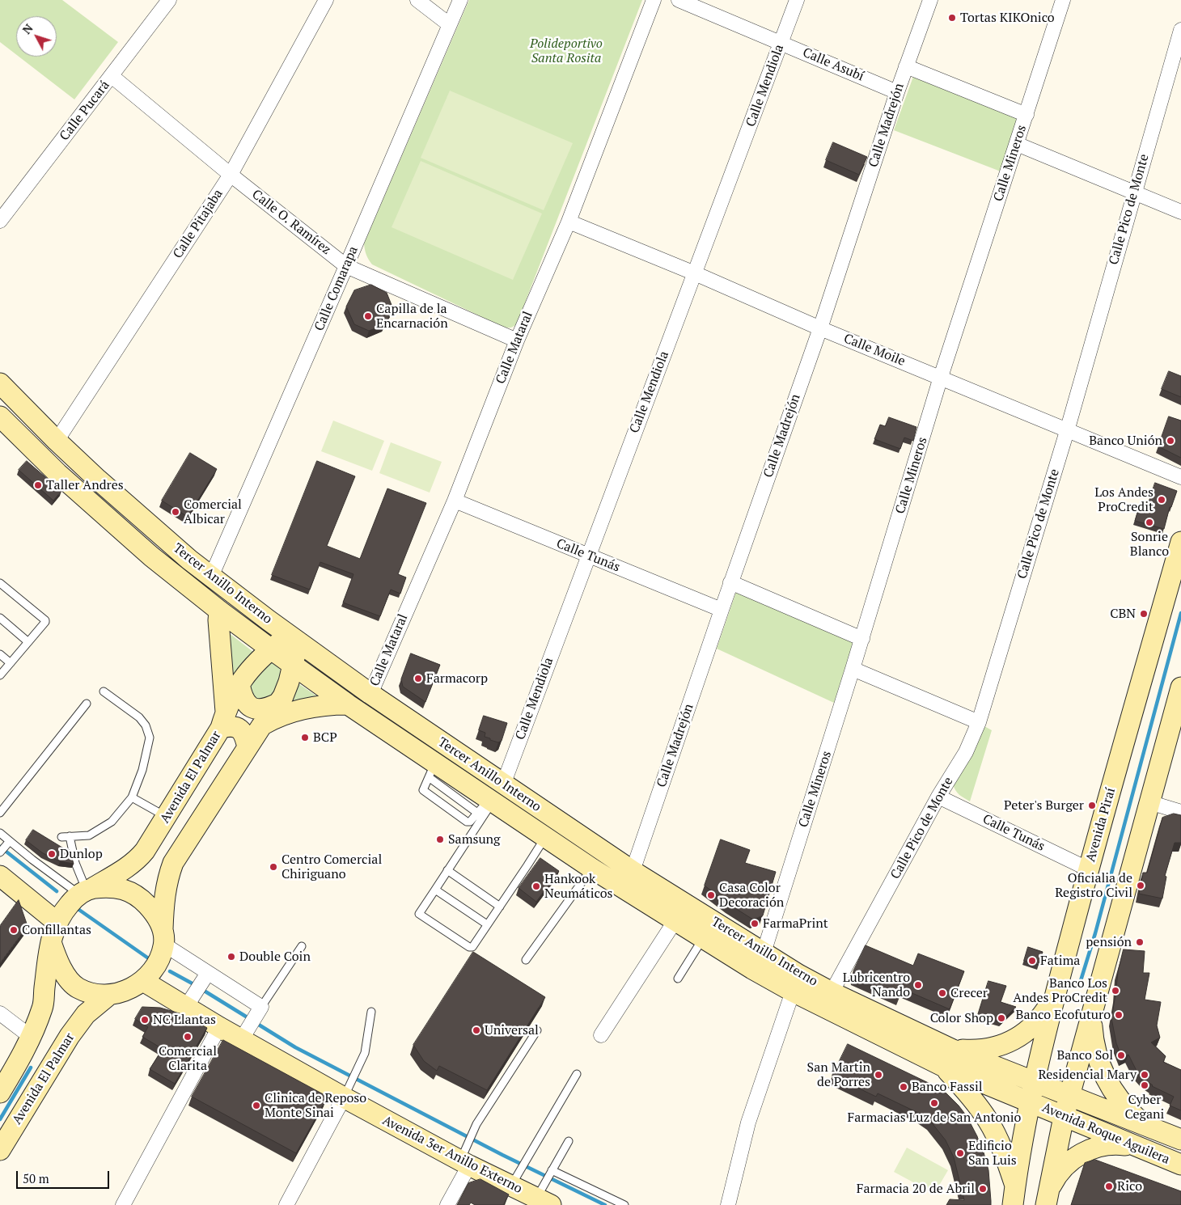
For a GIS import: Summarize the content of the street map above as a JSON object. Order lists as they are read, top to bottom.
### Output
{
  "streets": {
    "main road": [
      "Tercer Anillo Interno",
      "Avenida El Palmar",
      "Avenida Piraí",
      "Avenida Roque Aguilera",
      "Avenida 3er Anillo Externo"
    ],
    "street": [
      "Calle Asubí",
      "Calle Mendiola",
      "Calle Pucará",
      "Calle Madrejón",
      "Calle Mineros",
      "Calle Pico de Monte",
      "Calle O. Ramírez",
      "Calle Pitajaba",
      "Calle Comarapa",
      "Calle Mataral",
      "Calle Moile",
      "Calle Tunás"
    ]
  },
  "crossings": [
    ["Calle Asubí", "Calle Mendiola"],
    ["Calle Asubí", "Calle Madrejón"],
    ["Calle Mendiola", "Calle Moile"],
    ["Calle Mendiola", "Calle Tunás"],
    ["Calle Mendiola", "Tercer Anillo Interno"],
    ["Calle Pucará", "Calle O. Ramírez"],
    ["Calle Madrejón", "Calle Moile"],
    ["Calle Madrejón", "Calle Tunás"],
    ["Calle Madrejón", "Tercer Anillo Interno"],
    ["Calle Mineros", "Calle Moile"],
    ["Calle Mineros", "Tercer Anillo Interno"],
    ["Calle Pico de Monte", "Calle Moile"],
    ["Calle Pico de Monte", "Calle Tunás"],
    ["Calle Pico de Monte", "Tercer Anillo Interno"],
    ["Calle O. Ramírez", "Calle Pitajaba"],
    ["Calle O. Ramírez", "Calle Comarapa"],
    ["Calle O. Ramírez", "Calle Mataral"],
    ["Calle Pitajaba", "Tercer Anillo Interno"],
    ["Calle Comarapa", "Tercer Anillo Interno"],
    ["Calle Mataral", "Calle Moile"],
    ["Calle Mataral", "Calle Tunás"],
    ["Calle Mataral", "Tercer Anillo Interno"],
    ["Calle Tunás", "Avenida Piraí"],
    ["Tercer Anillo Interno", "Avenida El Palmar"],
    ["Tercer Anillo Interno", "Avenida Piraí"],
    ["Tercer Anillo Interno", "Avenida Roque Aguilera"],
    ["Avenida El Palmar", "Avenida 3er Anillo Externo"],
    ["Avenida Piraí", "Avenida Roque Aguilera"]
  ],
  "parks": ["Polideportivo Santa Rosita"],
  "places": [
    "Tortas KIKOnico",
    "Capilla de la Encarnación",
    "Banco Unión",
    "Taller Andres",
    "Los Andes ProCredit",
    "Comercial Albicar",
    "Sonrie Blanco",
    "CBN",
    "Farmacorp",
    "BCP",
    "Peter's Burger",
    "Samsung",
    "Dunlop",
    "Centro Comercial Chiriguano",
    "Oficialia de Registro Civil",
    "Hankook Neumáticos",
    "Casa Color Decoración",
    "FarmaPrint",
    "Confillantas",
    "pensión",
    "Double Coin",
    "Fatima",
    "Lubricentro Nando",
    "Banco Los Andes ProCredit",
    "Crecer",
    "Banco Ecofuturo",
    "Color Shop",
    "NC Llantas",
    "Universal",
    "Comercial Clarita",
    "Banco Sol",
    "San Martin de Porres",
    "Residencial Mary",
    "Cyber Cegani",
    "Banco Fassil",
    "Farmacias Luz de San Antonio",
    "Clinica de Reposo Monte Sinai",
    "Edificio San Luis",
    "Rico",
    "Farmacia 20 de Abril"
  ],
  "scale_bar": "50 m",
  "north": "top left"
}
